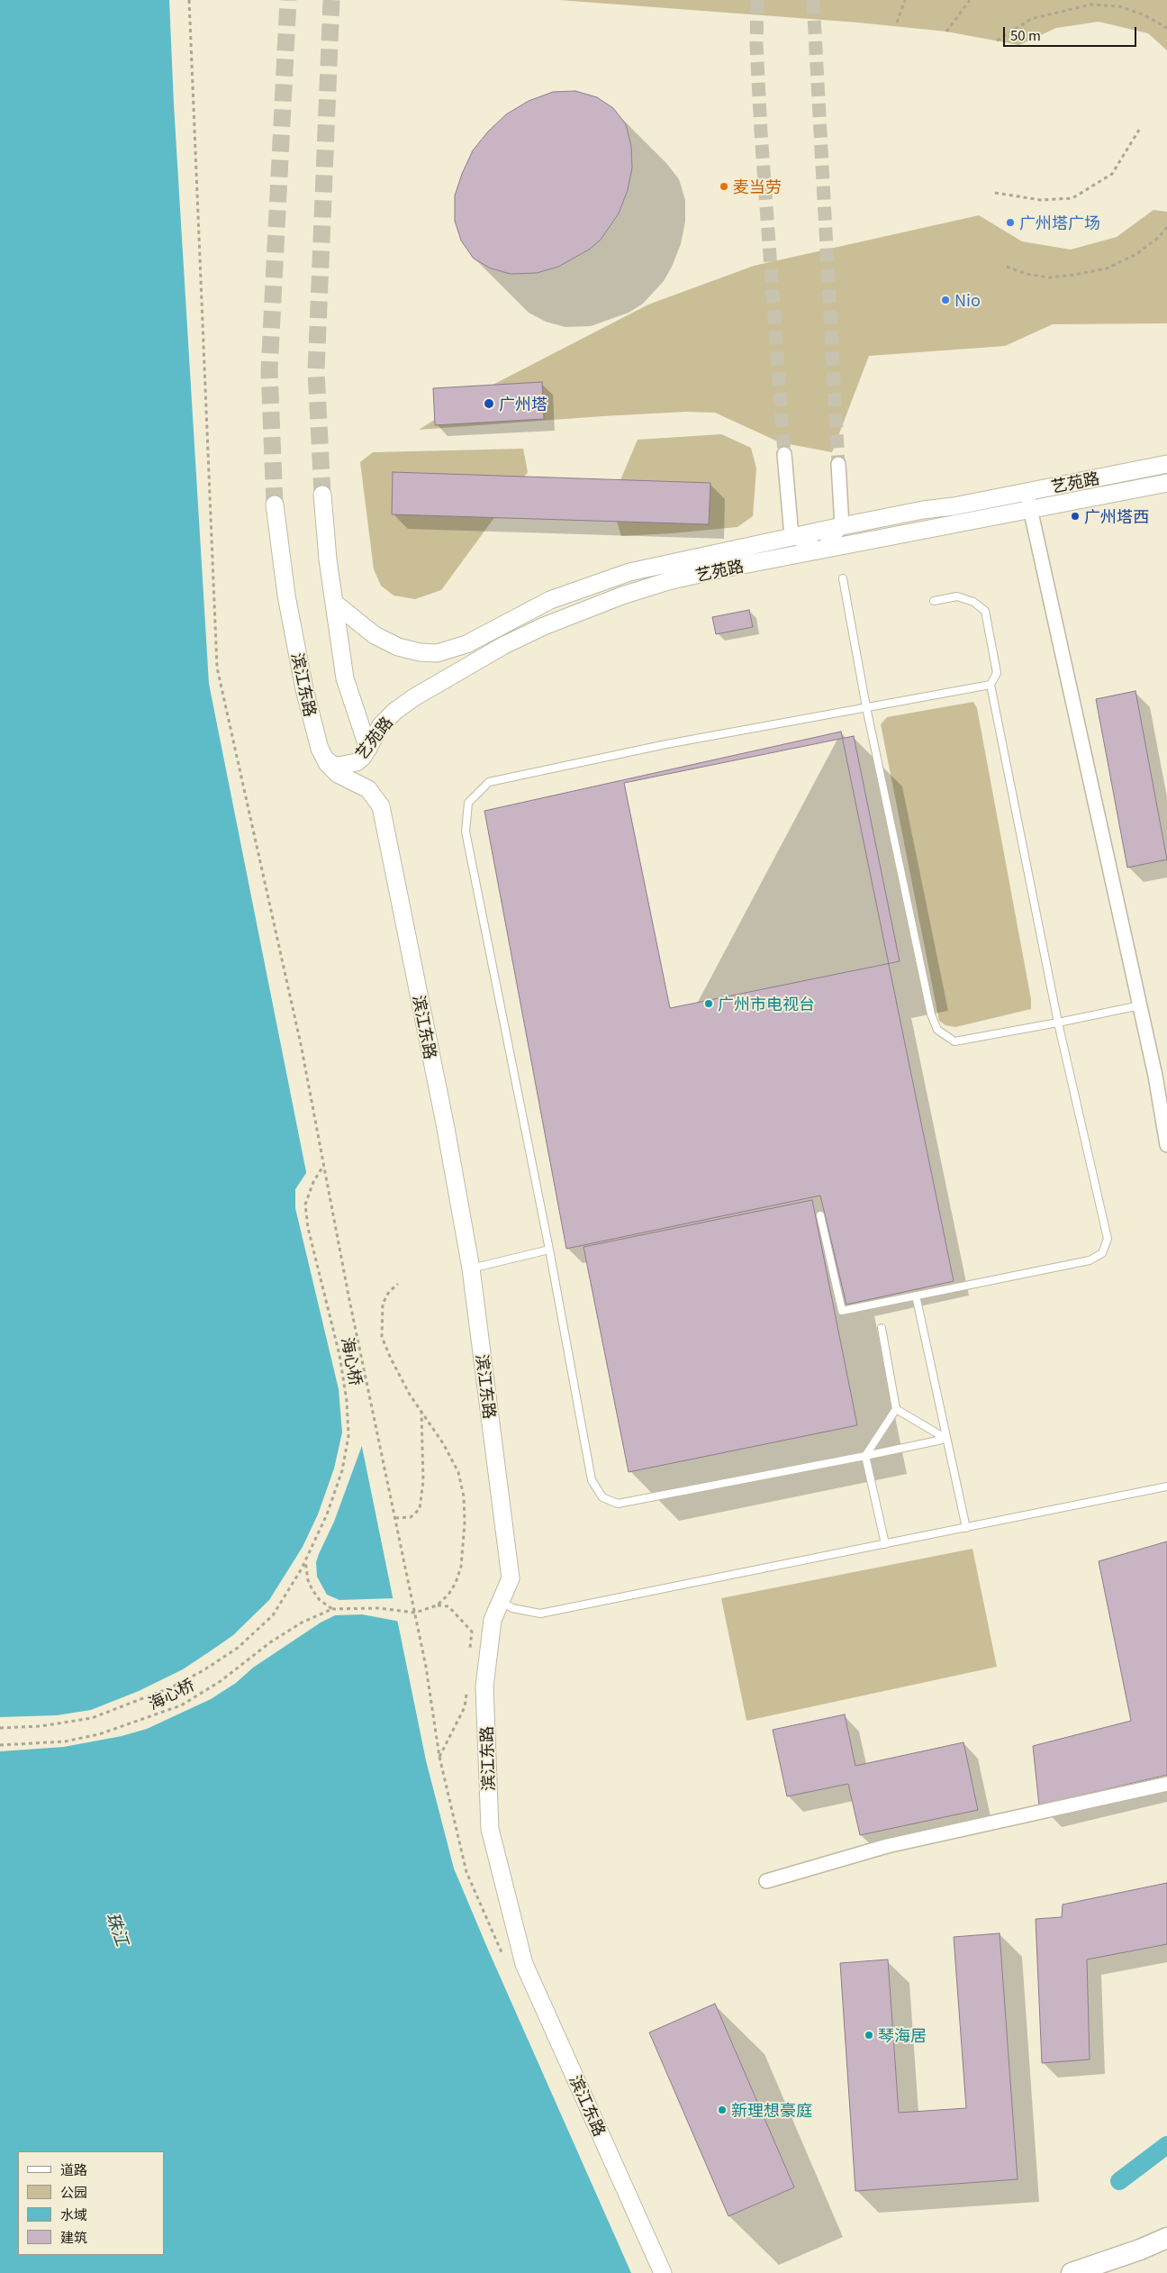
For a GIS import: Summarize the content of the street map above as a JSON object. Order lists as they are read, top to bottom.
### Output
{
  "streets": {
    "street": ["艺苑路", "滨江东路"],
    "path": ["海心桥"]
  },
  "crossings": [
    ["艺苑路", "滨江东路"]
  ],
  "water": ["珠江"],
  "places": [
    "麦当劳",
    "广州塔广场",
    "Nio",
    "广州塔",
    "广州塔西",
    "广州市电视台",
    "琴海居",
    "新理想豪庭"
  ],
  "legend": [
    "道路",
    "公园",
    "水域",
    "建筑"
  ],
  "scale_bar": "50 m"
}
